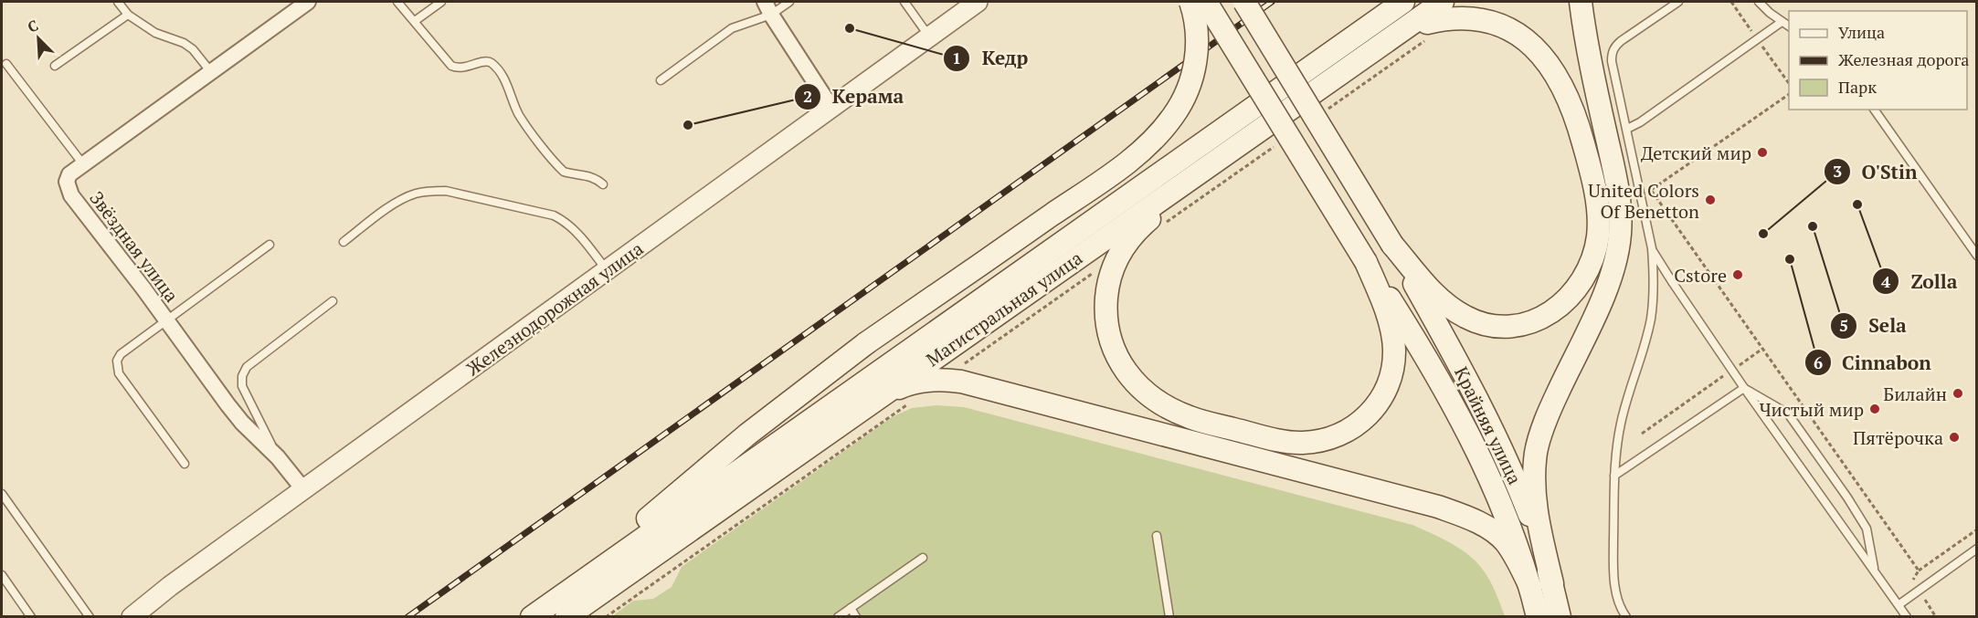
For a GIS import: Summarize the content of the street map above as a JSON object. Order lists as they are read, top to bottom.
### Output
{
  "streets": {
    "main road": ["Магистральная улица", "Крайняя улица"],
    "street": ["Звёздная улица", "Железнодорожная улица"]
  },
  "crossings": [
    ["Звёздная улица", "Железнодорожная улица"]
  ],
  "places": [
    "Кедр",
    "Керама",
    "Детский мир",
    "United Colors Of Benetton",
    "Zolla",
    "Sela",
    "O'Stin",
    "Cinnabon",
    "Cstore",
    "Билайн",
    "Чистый мир",
    "Пятёрочка"
  ],
  "legend": ["Улица", "Железная дорога", "Парк"],
  "north": "top left"
}
